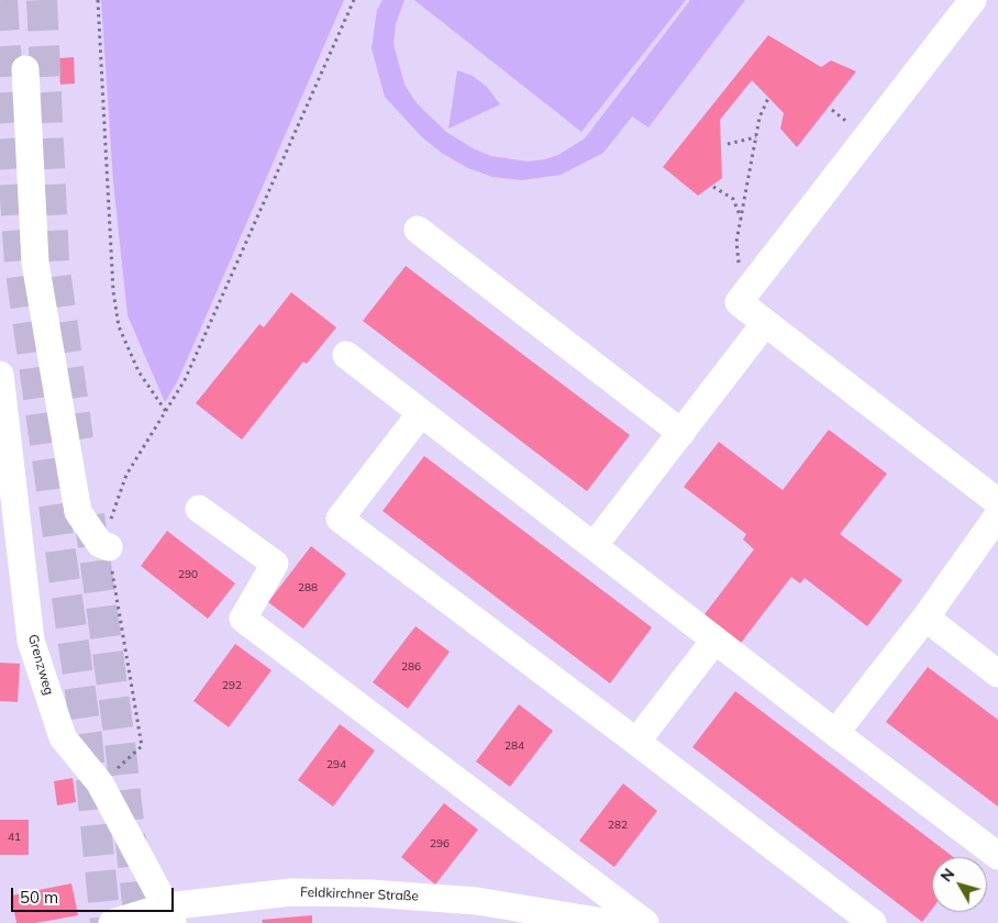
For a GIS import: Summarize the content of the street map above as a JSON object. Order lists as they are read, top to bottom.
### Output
{
  "streets": {
    "street": ["Grenzweg", "Feldkirchner Straße"]
  },
  "crossings": [
    ["Grenzweg", "Feldkirchner Straße"]
  ],
  "house_numbers": [
    "290",
    "288",
    "286",
    "292",
    "284",
    "294",
    "282",
    "41",
    "296"
  ],
  "scale_bar": "50 m",
  "north": "top left"
}
